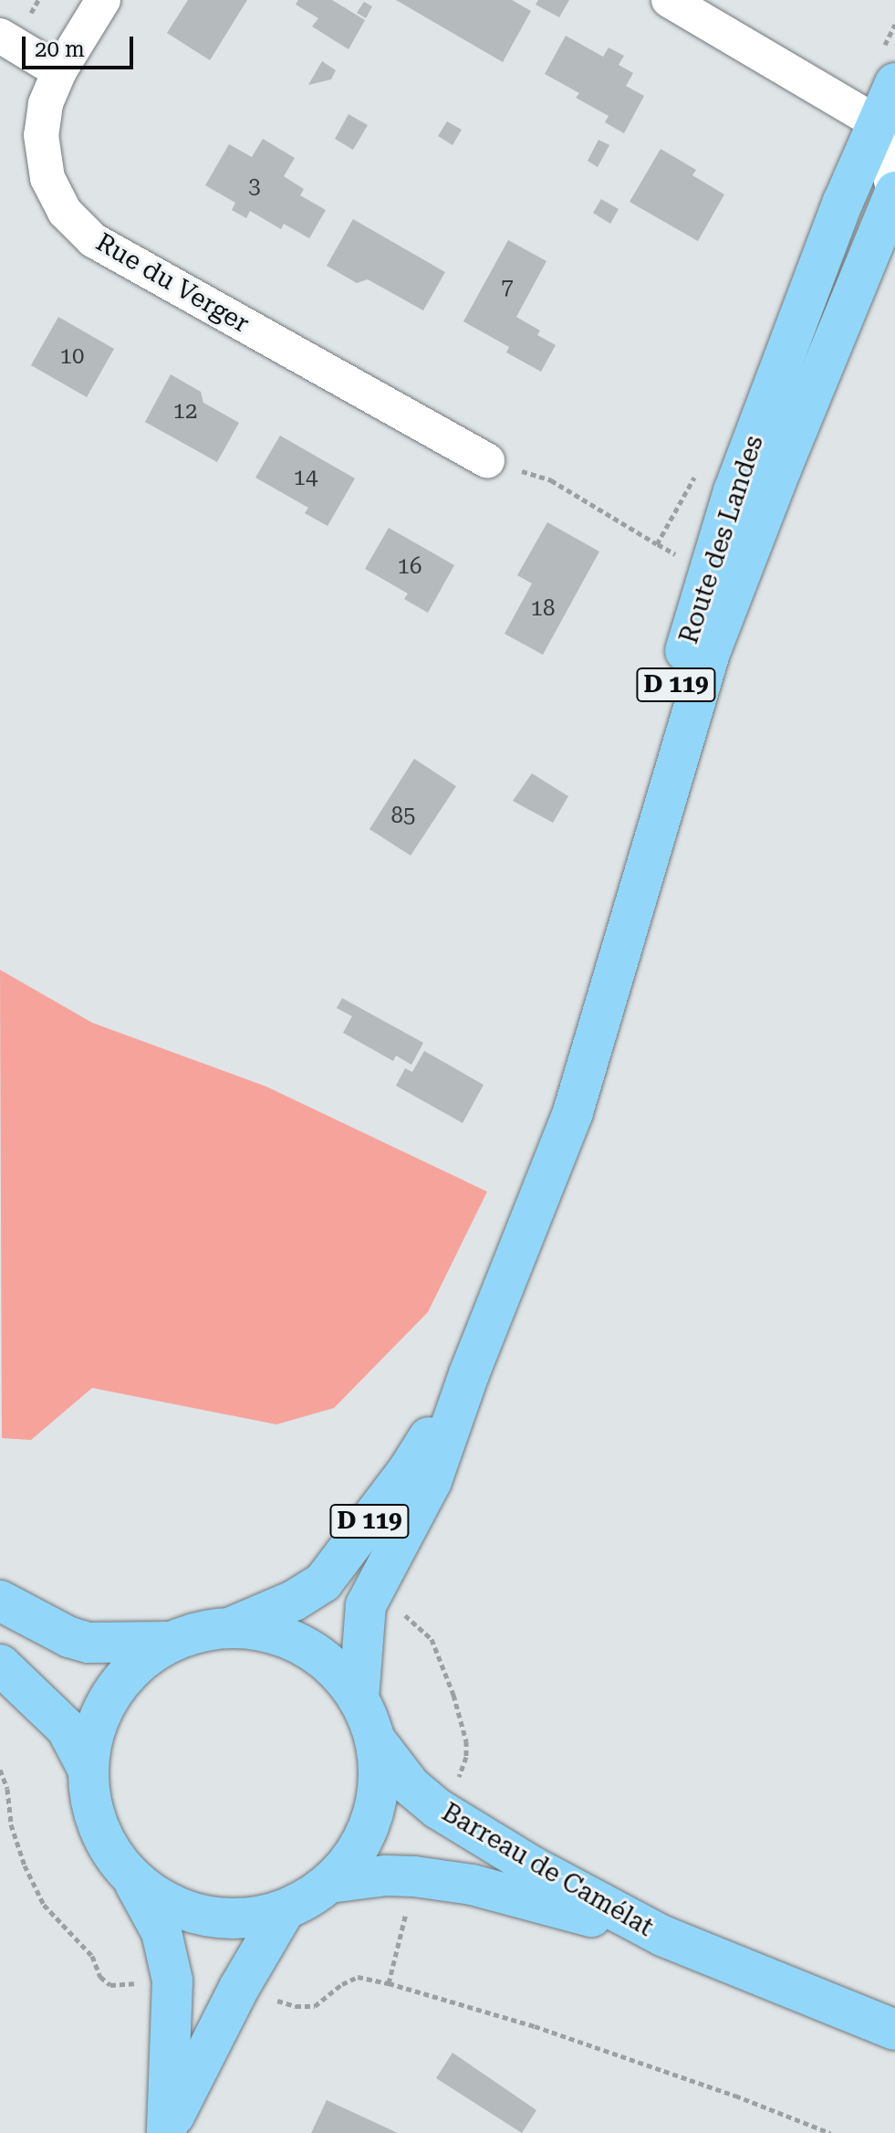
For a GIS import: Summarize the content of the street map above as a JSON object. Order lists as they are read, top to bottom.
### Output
{
  "streets": {
    "main road": ["Route des Landes", "D 119", "Barreau de Camélat"],
    "street": ["Rue du Verger"]
  },
  "house_numbers": [
    "3",
    "7",
    "10",
    "12",
    "14",
    "16",
    "18",
    "85"
  ],
  "scale_bar": "20 m"
}
